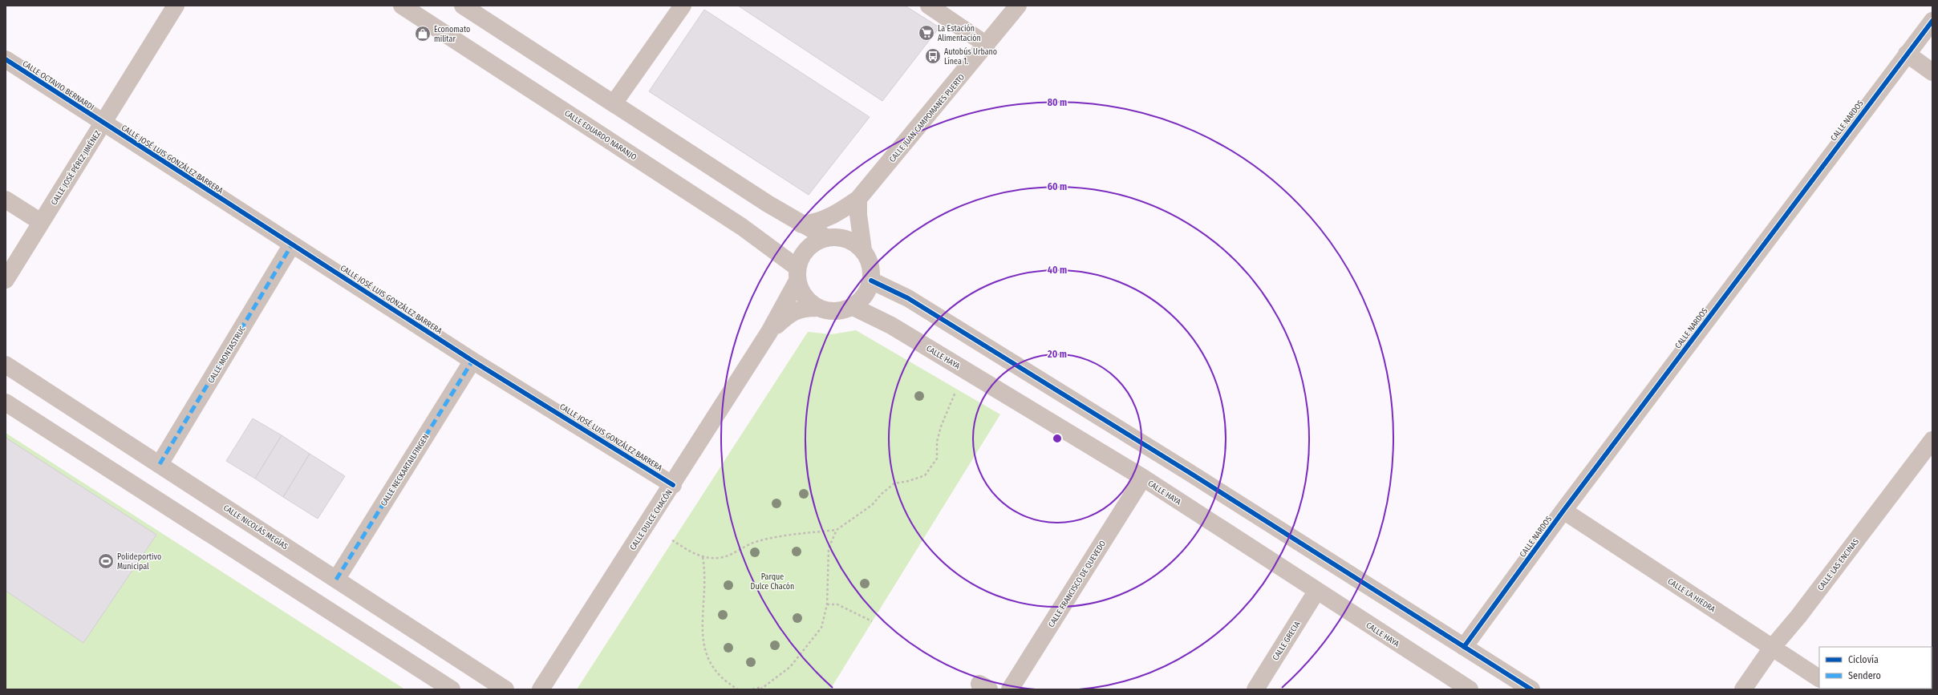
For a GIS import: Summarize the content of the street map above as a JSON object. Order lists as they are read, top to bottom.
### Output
{
  "streets": {
    "street": [
      "CALLE OCTAVIO BERNARDI",
      "CALLE JUAN CAMPOMANES PUERTO",
      "CALLE NARDOS",
      "CALLE EDUARDO NARANJO",
      "CALLE JOSÉ LUIS GONZÁLEZ BARRERA",
      "CALLE JOSÉ PÉREZ JIMÉNEZ",
      "CALLE MONTASTRUC",
      "CALLE HAYA",
      "CALLE NECKARTAILFINGEN",
      "CALLE DULCE CHACÓN",
      "CALLE NICOLÁS MEGÍAS",
      "CALLE LAS ENCINAS",
      "CALLE FRANCISCO DE QUEVEDO",
      "CALLE LA HIEDRA",
      "CALLE GRECIA"
    ]
  },
  "crossings": [
    ["CALLE OCTAVIO BERNARDI", "CALLE JOSÉ LUIS GONZÁLEZ BARRERA"],
    ["CALLE OCTAVIO BERNARDI", "CALLE JOSÉ PÉREZ JIMÉNEZ"],
    ["CALLE NARDOS", "CALLE LA HIEDRA"],
    ["CALLE EDUARDO NARANJO", "CALLE HAYA"],
    ["CALLE EDUARDO NARANJO", "CALLE DULCE CHACÓN"],
    ["CALLE JOSÉ LUIS GONZÁLEZ BARRERA", "CALLE JOSÉ PÉREZ JIMÉNEZ"],
    ["CALLE JOSÉ LUIS GONZÁLEZ BARRERA", "CALLE MONTASTRUC"],
    ["CALLE JOSÉ LUIS GONZÁLEZ BARRERA", "CALLE NECKARTAILFINGEN"],
    ["CALLE JOSÉ LUIS GONZÁLEZ BARRERA", "CALLE DULCE CHACÓN"],
    ["CALLE MONTASTRUC", "CALLE NICOLÁS MEGÍAS"],
    ["CALLE HAYA", "CALLE DULCE CHACÓN"],
    ["CALLE HAYA", "CALLE FRANCISCO DE QUEVEDO"],
    ["CALLE HAYA", "CALLE GRECIA"],
    ["CALLE NECKARTAILFINGEN", "CALLE NICOLÁS MEGÍAS"],
    ["CALLE LAS ENCINAS", "CALLE LA HIEDRA"]
  ],
  "parks": ["Parque Dulce Chacón"],
  "places": {
    "supermarket": ["La Estación Alimentación"],
    "shop": ["Economato militar"],
    "bus stop": ["Autobús Urbano Línea 1."],
    "sports": ["Polideportivo Municipal"]
  },
  "legend": ["Ciclovía", "Sendero"],
  "rings": [
    "80 m",
    "60 m",
    "40 m",
    "20 m"
  ]
}
